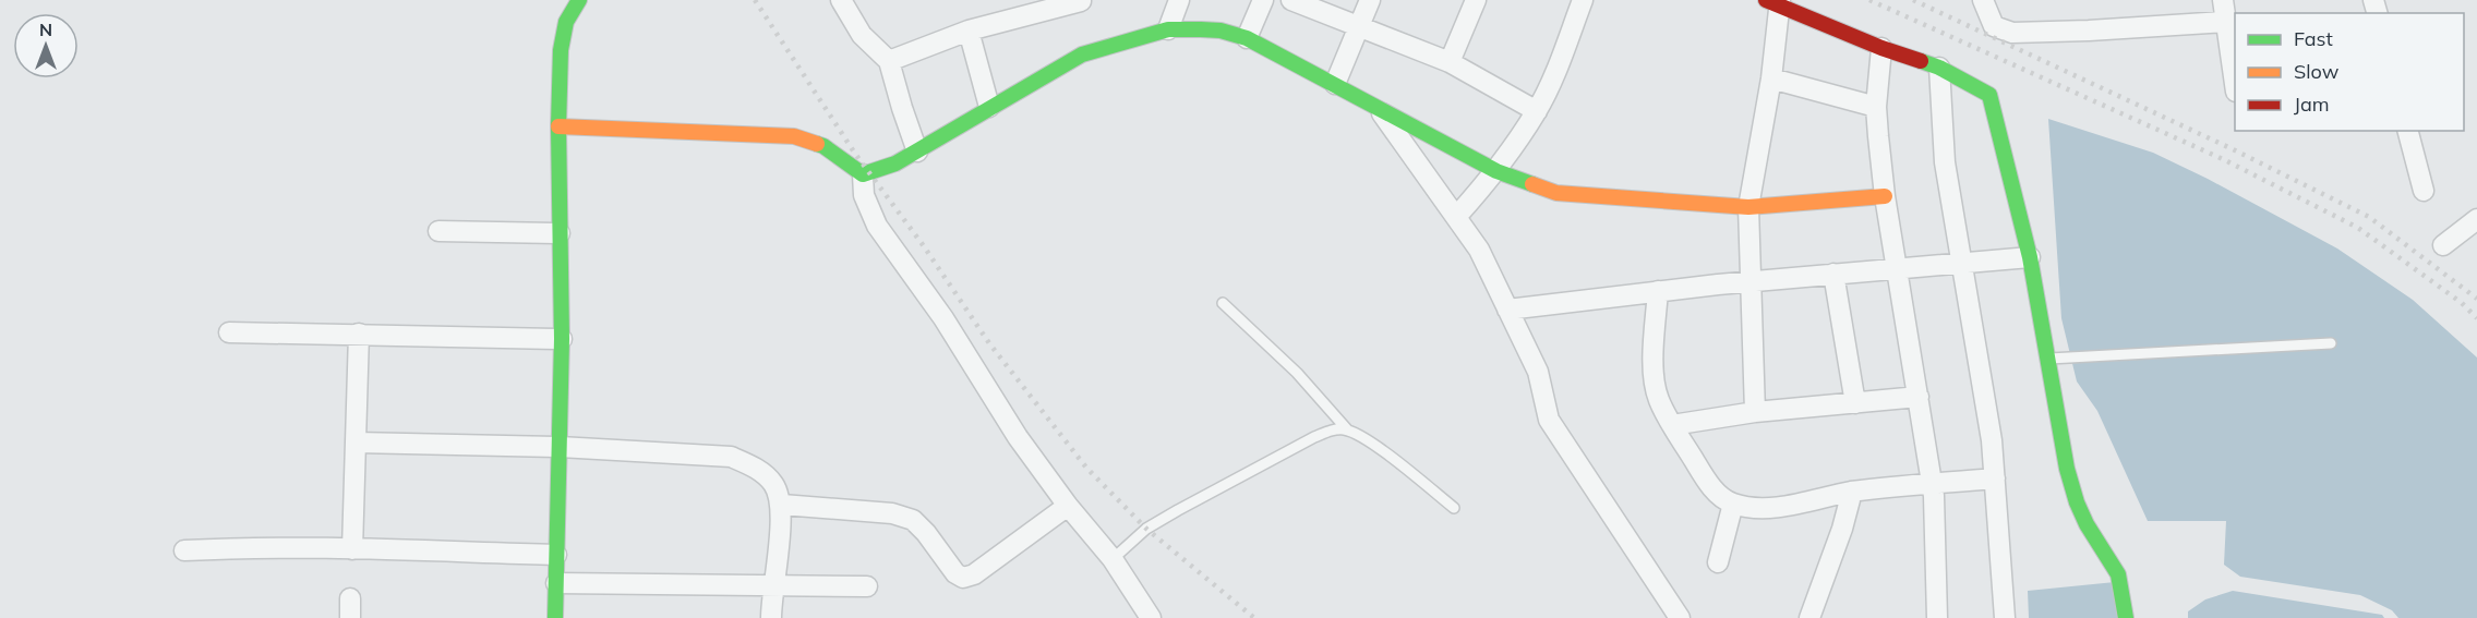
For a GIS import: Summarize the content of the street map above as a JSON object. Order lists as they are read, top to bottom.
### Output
{
  "legend": ["Fast", "Slow", "Jam"],
  "north": "top"
}
